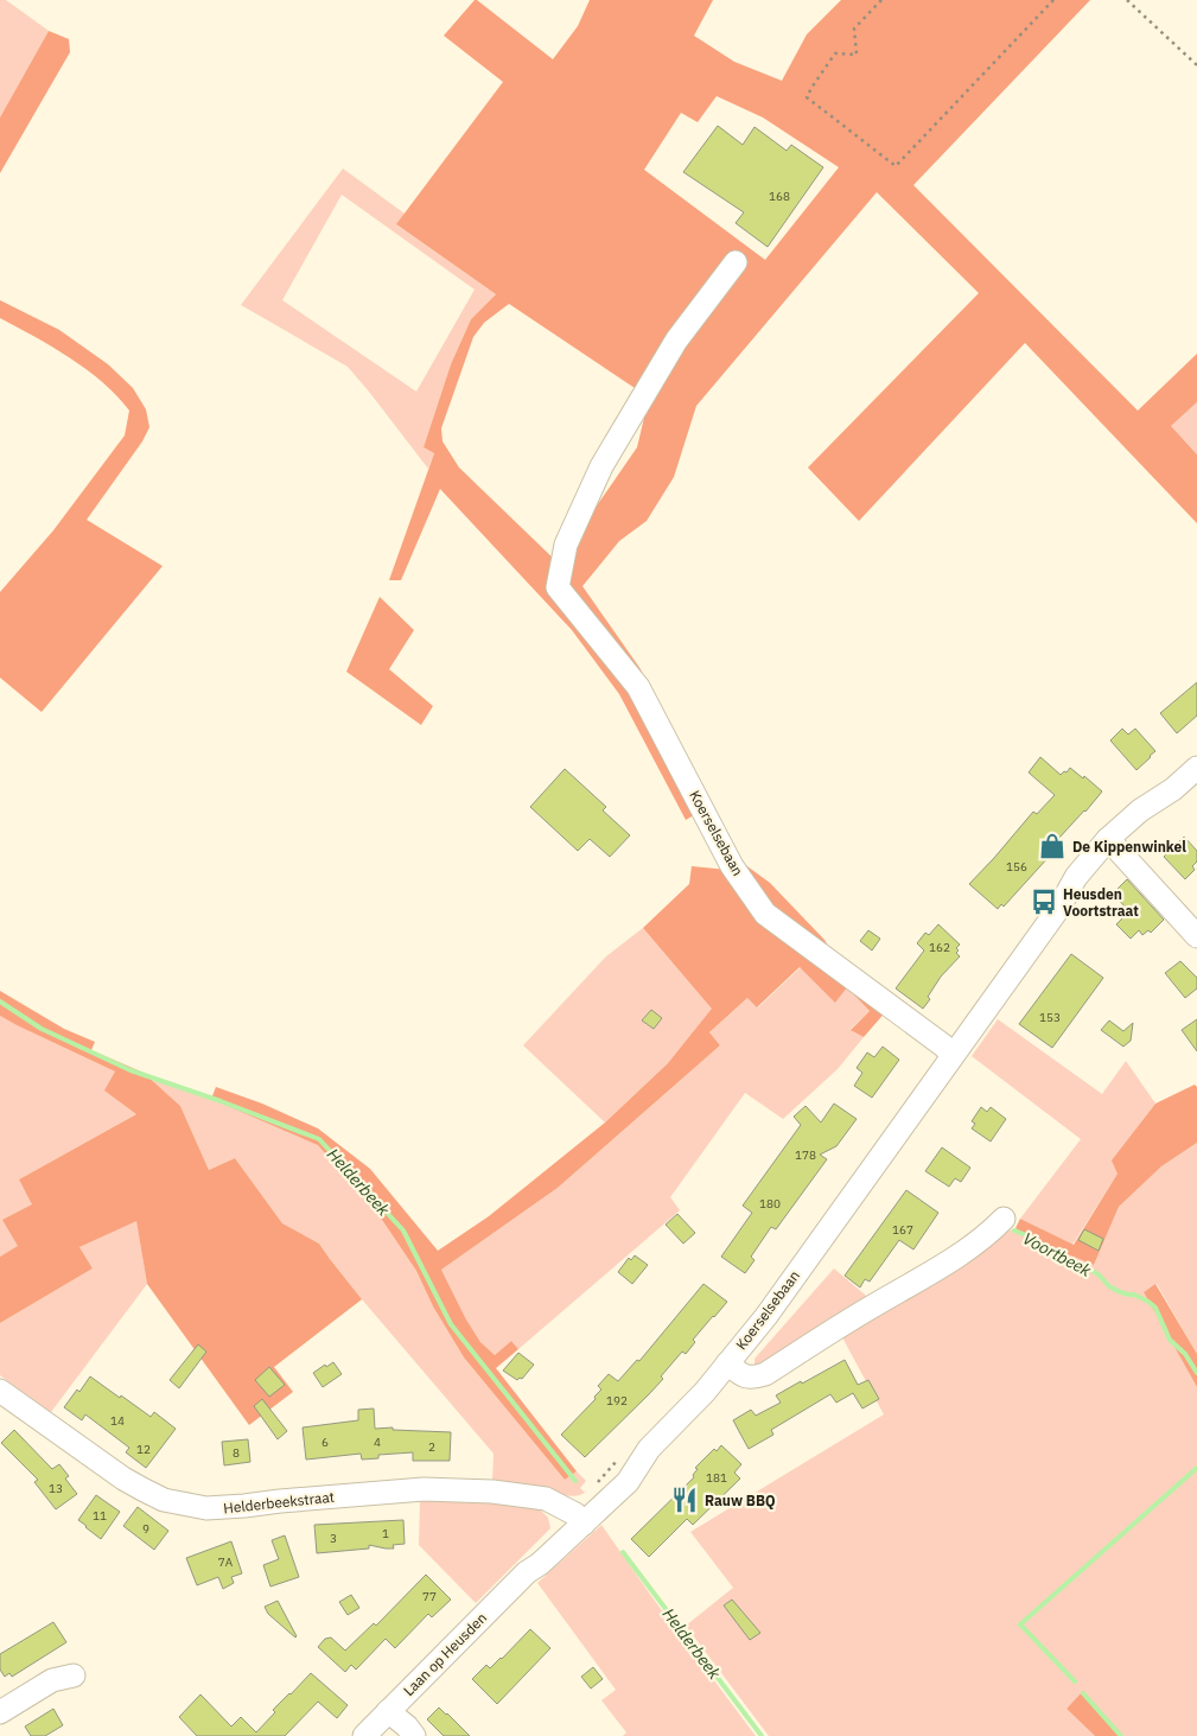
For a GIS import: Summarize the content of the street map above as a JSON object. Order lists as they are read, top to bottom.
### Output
{
  "streets": {
    "street": ["Koerselsebaan", "Helderbeekstraat", "Laan op Heusden"]
  },
  "crossings": [
    ["Koerselsebaan", "Helderbeekstraat"],
    ["Koerselsebaan", "Laan op Heusden"],
    ["Helderbeekstraat", "Laan op Heusden"]
  ],
  "water": ["Helderbeek", "Voortbeek"],
  "places": {
    "shop": ["De Kippenwinkel"],
    "bus stop": ["Heusden Voortstraat"],
    "restaurant": ["Rauw BBQ"]
  },
  "house_numbers": [
    "168",
    "156",
    "162",
    "153",
    "178",
    "180",
    "167",
    "192",
    "14",
    "6",
    "4",
    "2",
    "12",
    "8",
    "181",
    "13",
    "11",
    "9",
    "1",
    "3",
    "7A",
    "77"
  ]
}
